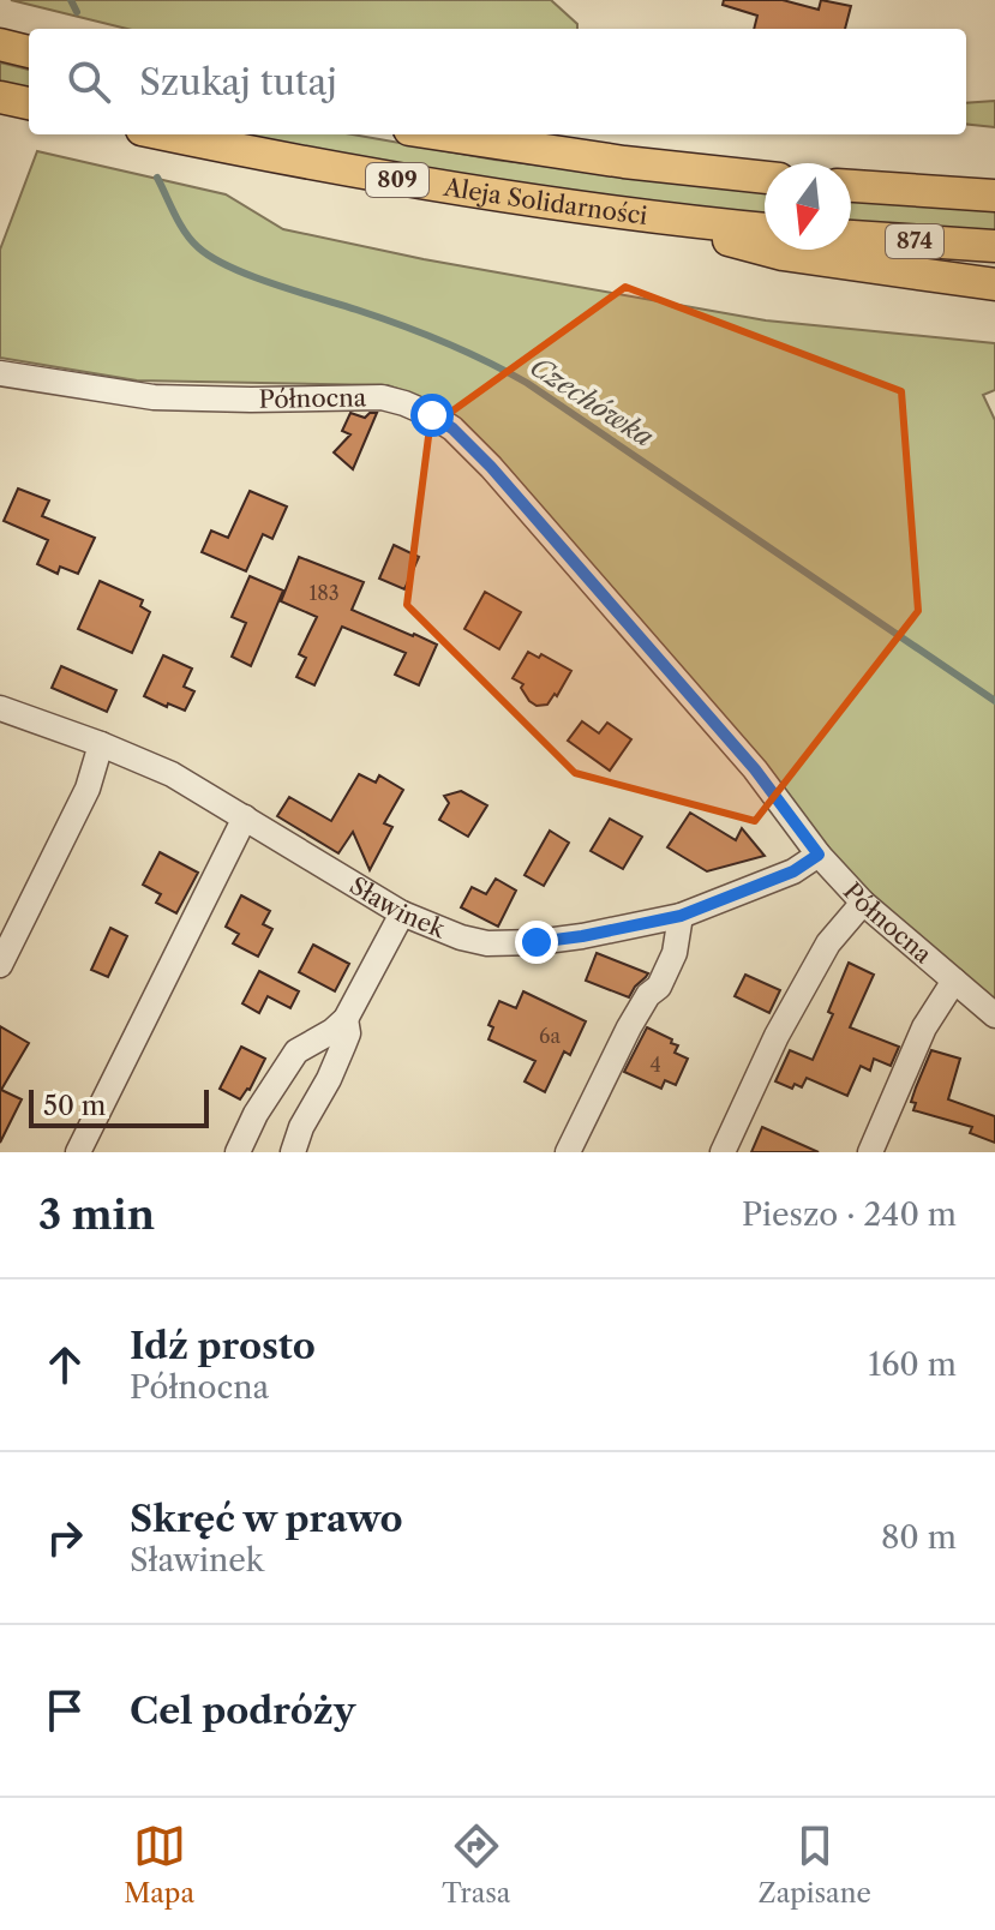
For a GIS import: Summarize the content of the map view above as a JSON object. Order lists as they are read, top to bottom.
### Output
{
  "streets": {
    "main road": ["809", "Aleja Solidarności", "874"],
    "street": ["Północna", "Sławinek"]
  },
  "crossings": [
    ["Północna", "Sławinek"]
  ],
  "water": ["Czechówka"],
  "house_numbers": ["183", "6a", "4"],
  "scale_bar": "50 m",
  "north": "bottom",
  "page": {
    "search": "Szukaj tutaj",
    "scale": "50 m",
    "heading": ["3 min", "Pieszo · 240 m"],
    "list": [
      ["Idź prosto", "Północna", "160 m"],
      ["Skręć w prawo", "Sławinek", "80 m"],
      "Cel podróży"
    ],
    "nav": ["Mapa", "Trasa", "Zapisane"]
  }
}
